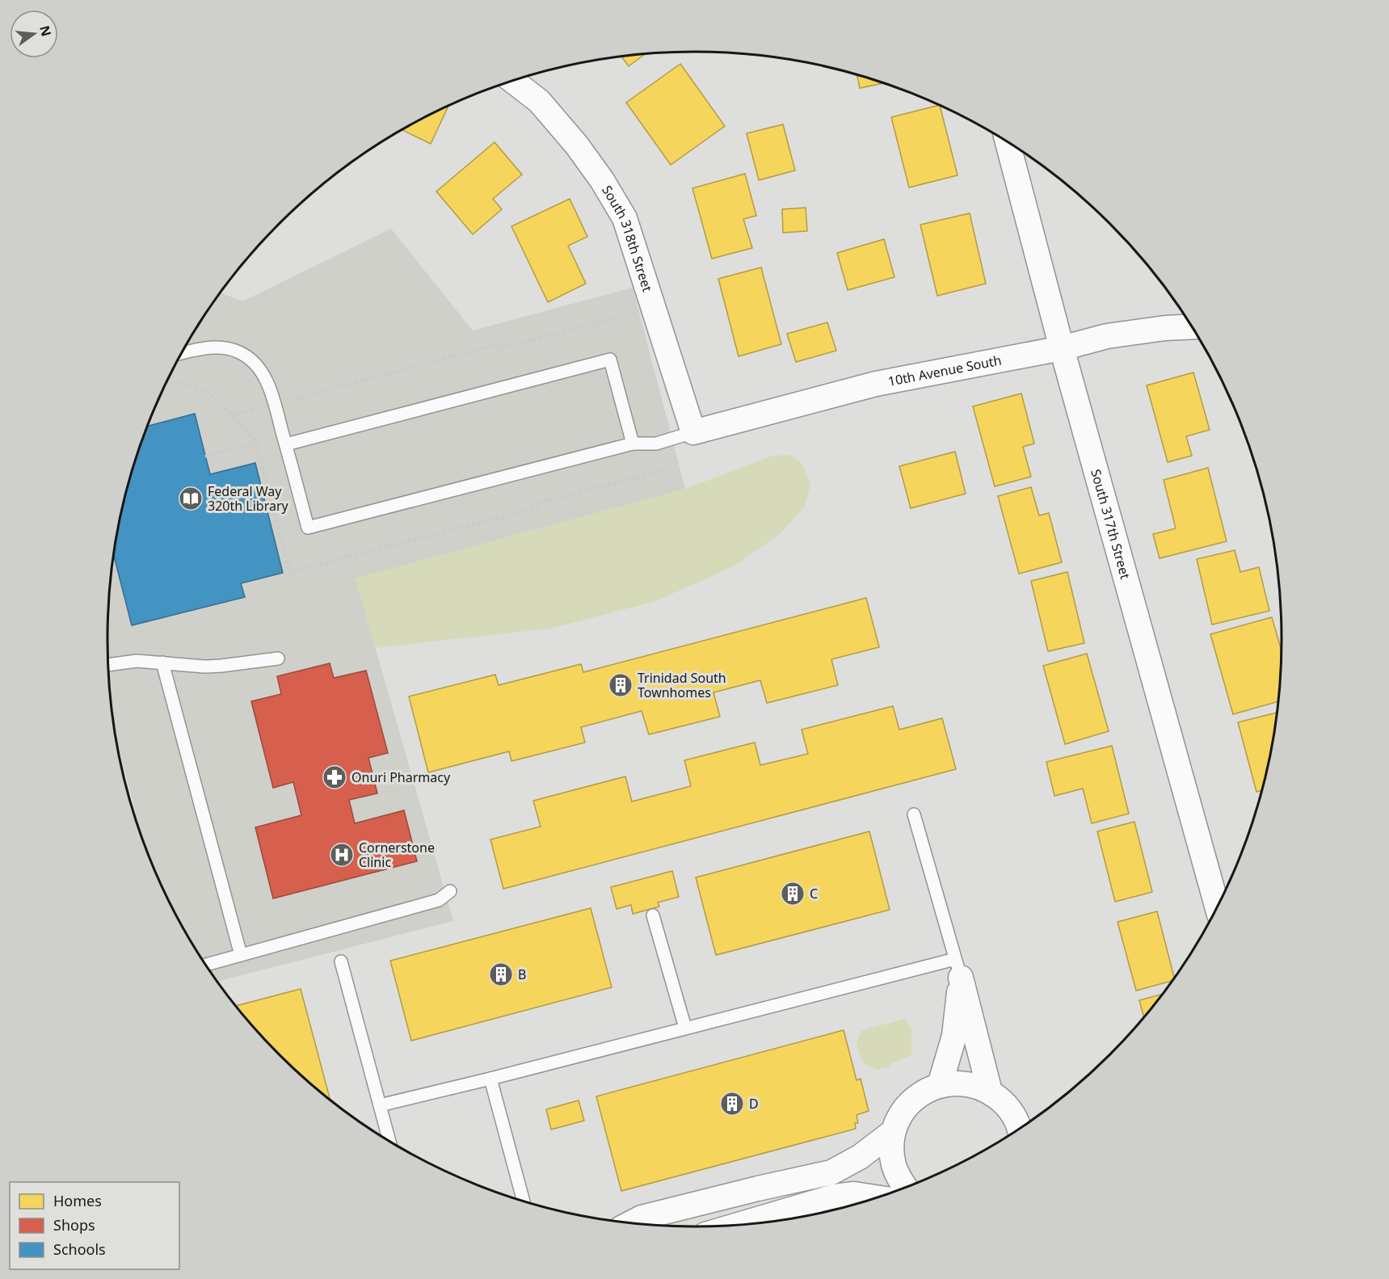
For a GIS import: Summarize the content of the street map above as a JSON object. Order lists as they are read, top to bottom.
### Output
{
  "streets": {
    "street": ["South 318th Street", "10th Avenue South", "South 317th Street"]
  },
  "crossings": [
    ["South 318th Street", "10th Avenue South"],
    ["10th Avenue South", "South 317th Street"]
  ],
  "places": {
    "library": ["Federal Way 320th Library"],
    "building": [
      "Trinidad South Townhomes",
      "C",
      "B",
      "D"
    ],
    "pharmacy": ["Onuri Pharmacy"],
    "hospital": ["Cornerstone Clinic"]
  },
  "legend": ["Homes", "Shops", "Schools"],
  "north": "right"
}
